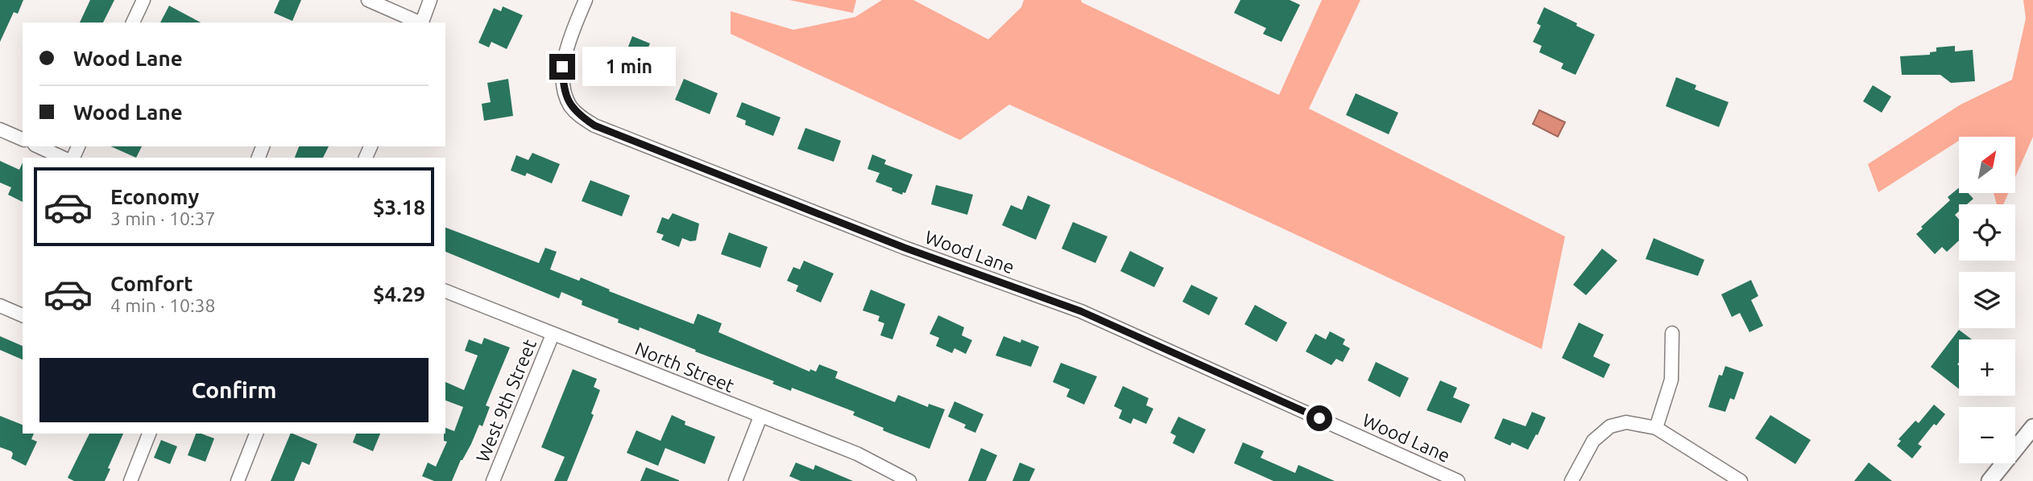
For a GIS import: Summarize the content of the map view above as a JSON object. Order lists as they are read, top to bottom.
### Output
{
  "streets": {
    "street": ["Wood Lane", "North Street", "West 9th Street"]
  },
  "crossings": [
    ["North Street", "West 9th Street"]
  ],
  "north": "top right",
  "page": {
    "banner": ["Wood Lane", "Wood Lane"],
    "bubble": "1 min",
    "map_buttons": ["+", "−"],
    "list": [
      {
        "name": "Economy",
        "note": "3 min · 10:37",
        "value": "$3.18"
      },
      {
        "name": "Comfort",
        "note": "4 min · 10:38",
        "value": "$4.29"
      }
    ],
    "buttons": "Confirm"
  }
}
